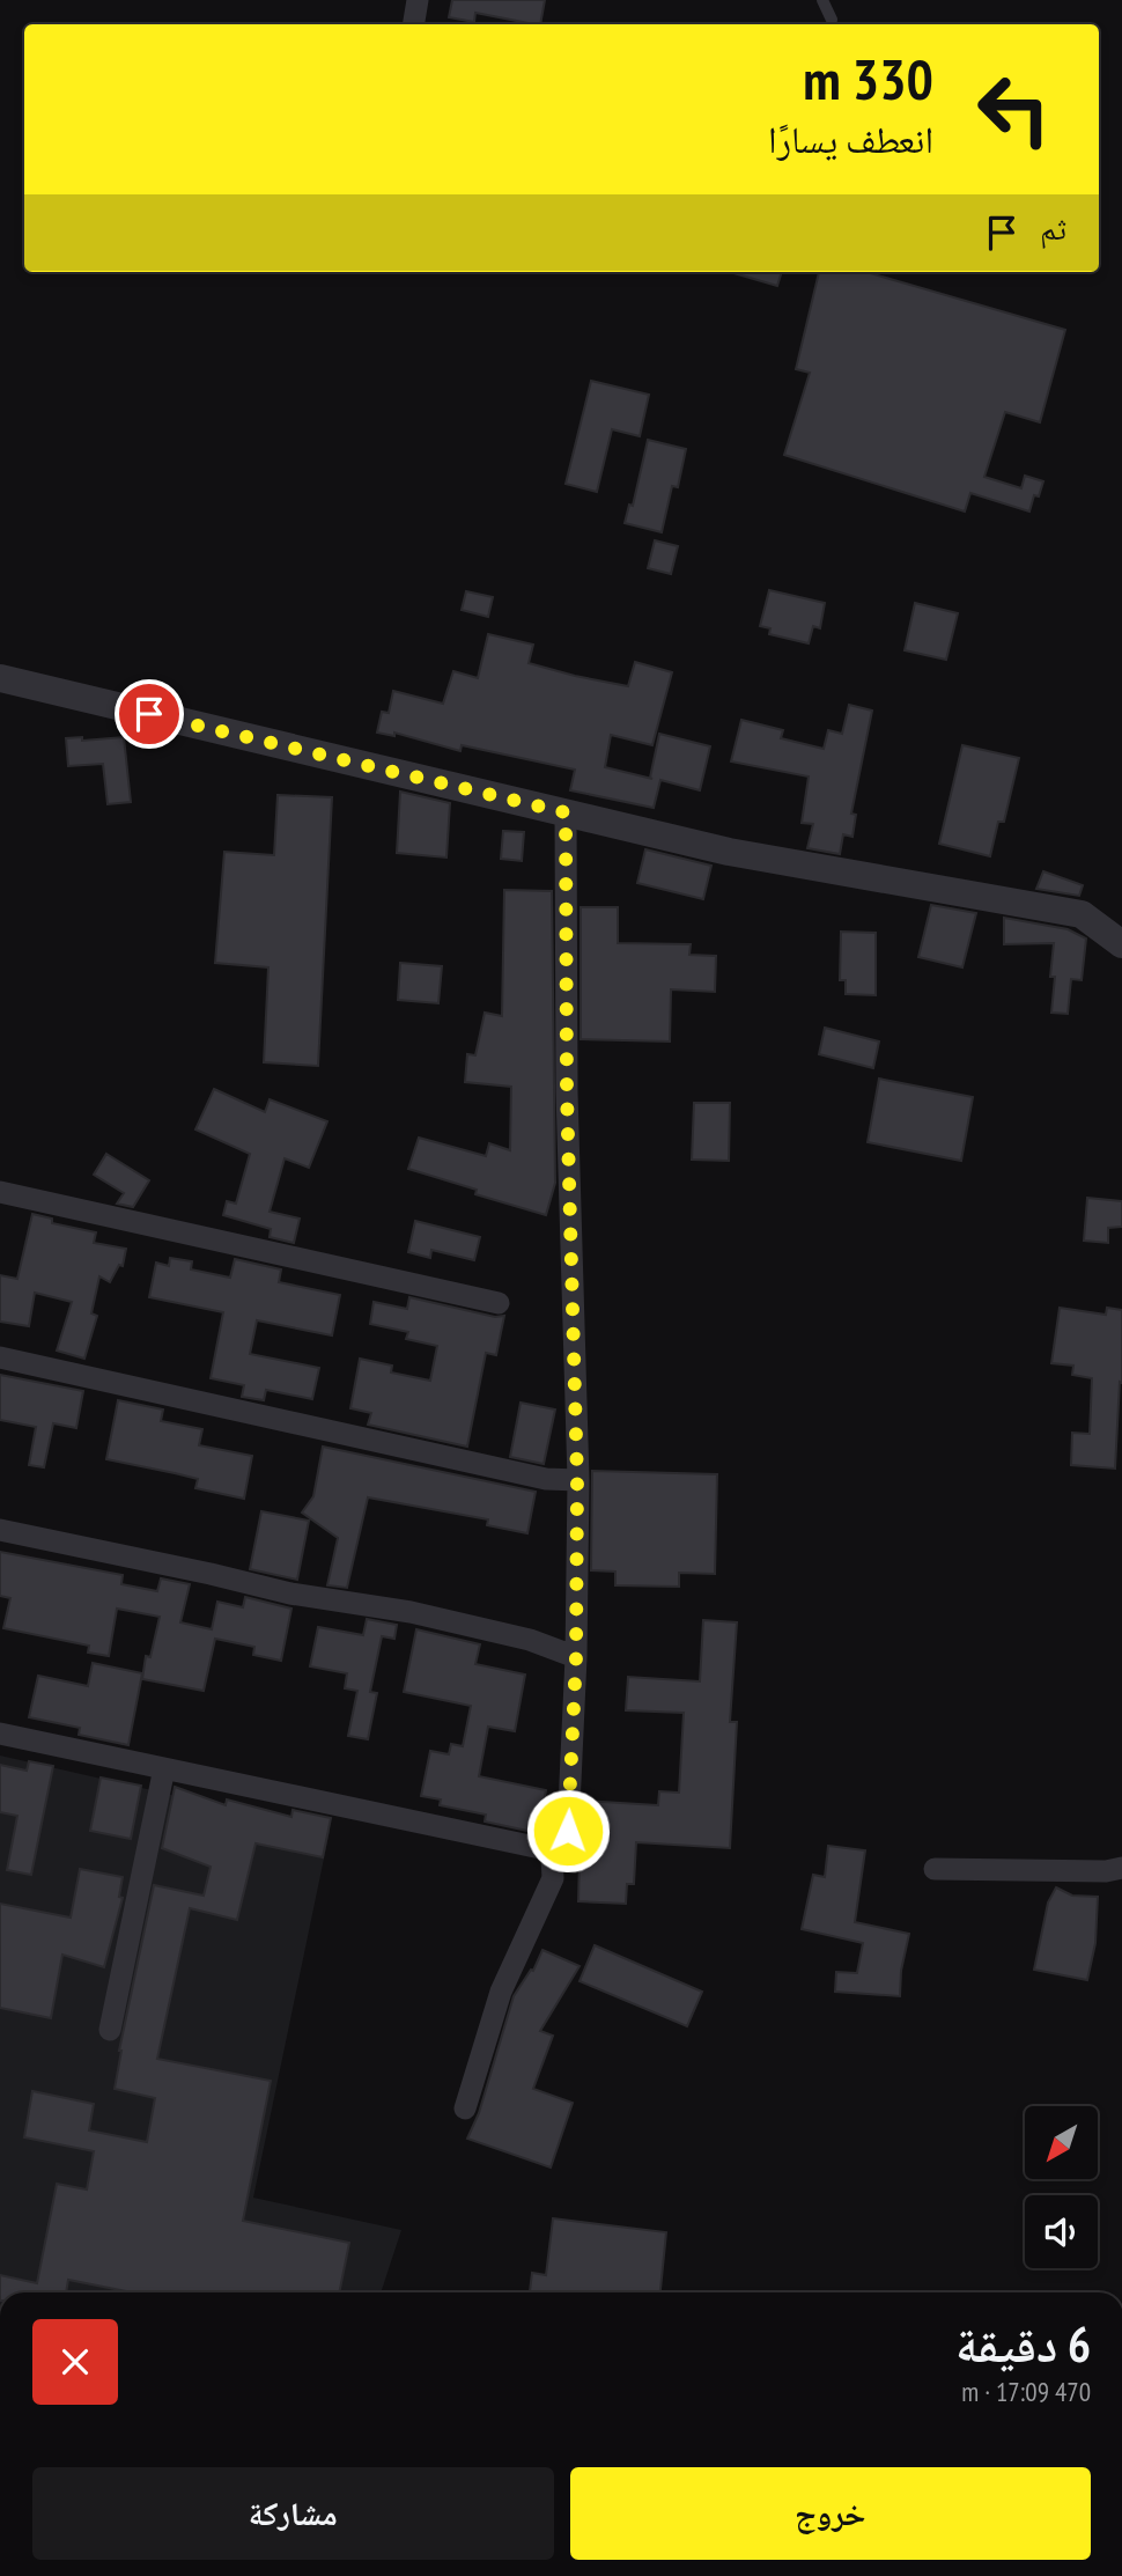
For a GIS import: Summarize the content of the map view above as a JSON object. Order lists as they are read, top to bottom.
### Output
{
  "north": "bottom left",
  "page": {
    "turn": ["330 m", "انعطف يسارًا"],
    "then": "ثم",
    "heading": ["6 دقيقة", "470 m · 17:09"],
    "buttons": ["خروج", "مشاركة"]
  }
}
